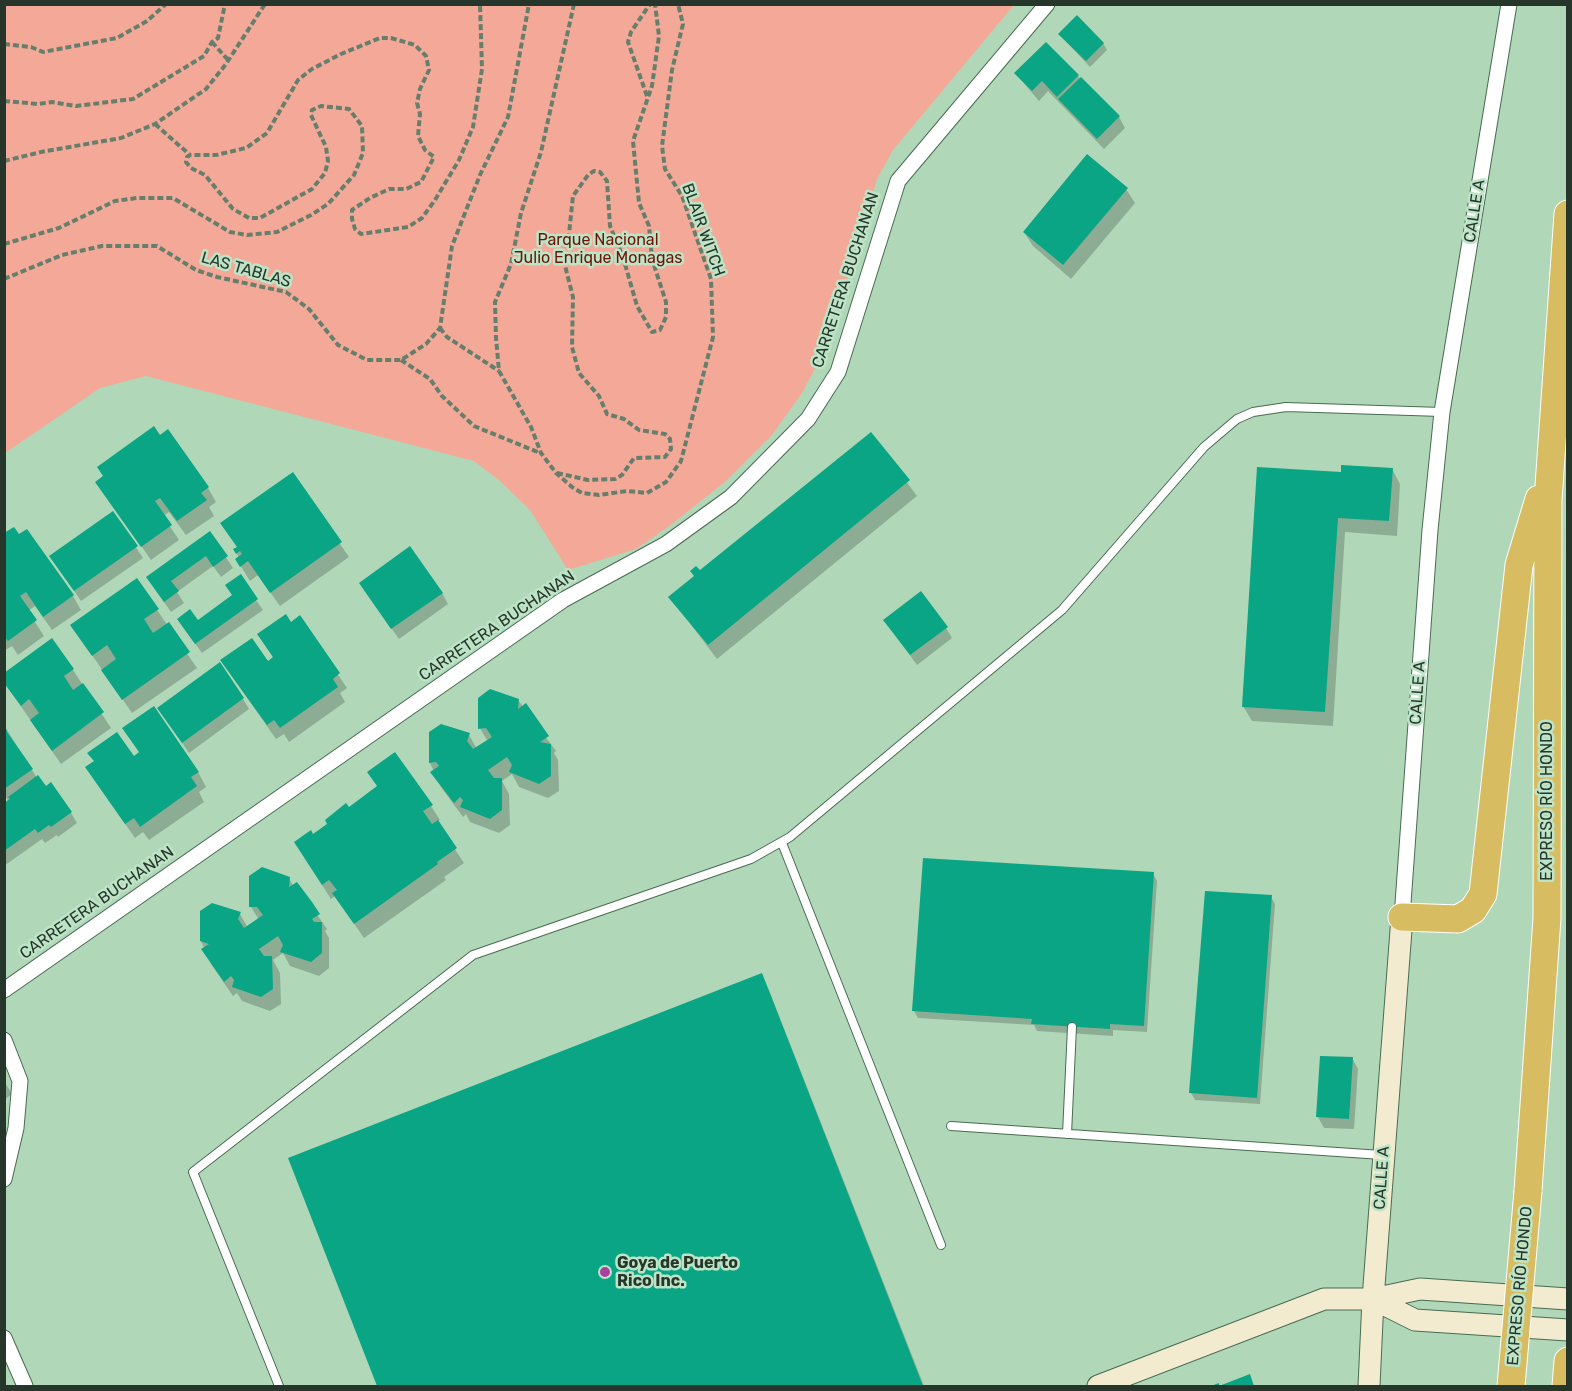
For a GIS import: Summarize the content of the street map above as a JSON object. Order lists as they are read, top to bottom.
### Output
{
  "streets": {
    "highway": ["EXPRESO RÍO HONDO"],
    "street": ["CALLE A", "CARRETERA BUCHANAN"],
    "path": ["BLAIR WITCH", "LAS TABLAS"]
  },
  "parks": ["Parque Nacional Julio Enrique Monagas"],
  "places": ["Goya de Puerto Rico Inc."]
}
